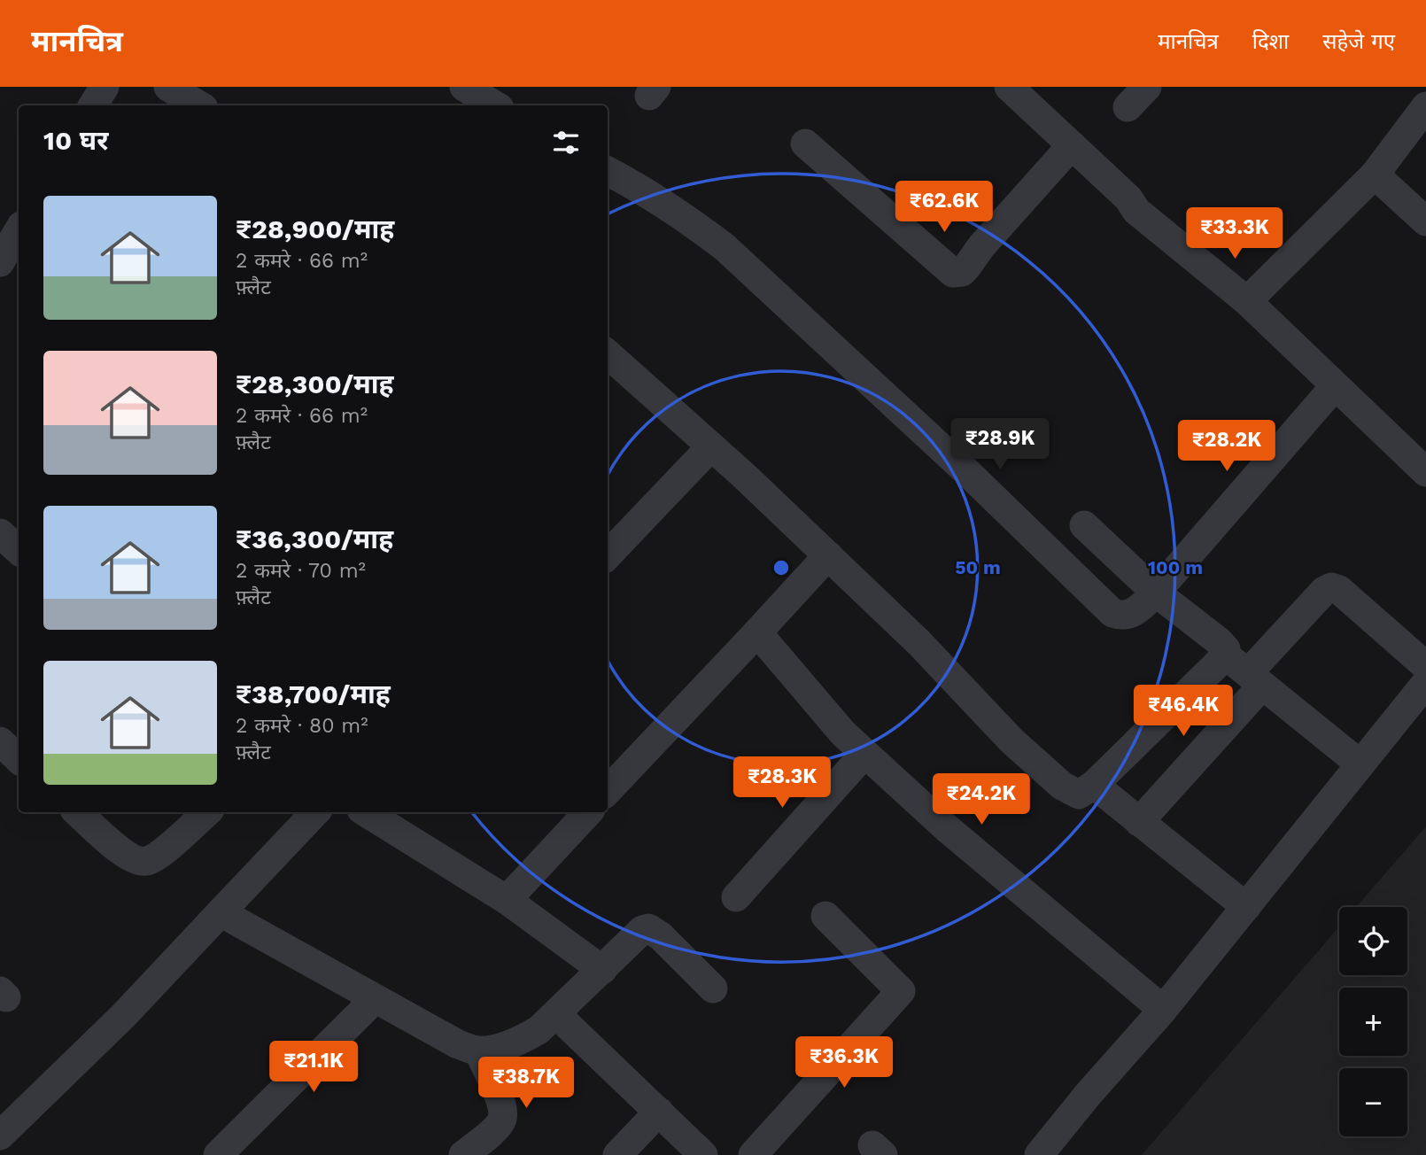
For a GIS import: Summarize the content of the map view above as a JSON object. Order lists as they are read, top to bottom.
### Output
{
  "page": {
    "header": "मानचित्र",
    "nav": ["मानचित्र", "दिशा", "सहेजे गए"],
    "heading": "10 घर",
    "list": [
      {
        "name": "₹28,900/माह",
        "note": "2 कमरे · 66 m² · फ़्लैट"
      },
      {
        "name": "₹28,300/माह",
        "note": "2 कमरे · 66 m² · फ़्लैट"
      },
      {
        "name": "₹36,300/माह",
        "note": "2 कमरे · 70 m² · फ़्लैट"
      },
      {
        "name": "₹38,700/माह",
        "note": "2 कमरे · 80 m² · फ़्लैट"
      }
    ],
    "price": [
      "₹62.6K",
      "₹33.3K",
      "₹28.9K",
      "₹28.2K",
      "₹46.4K",
      "₹28.3K",
      "₹24.2K",
      "₹36.3K",
      "₹21.1K",
      "₹38.7K"
    ],
    "map_buttons": ["+", "−"]
  },
  "rings": ["50 m", "100 m"]
}
